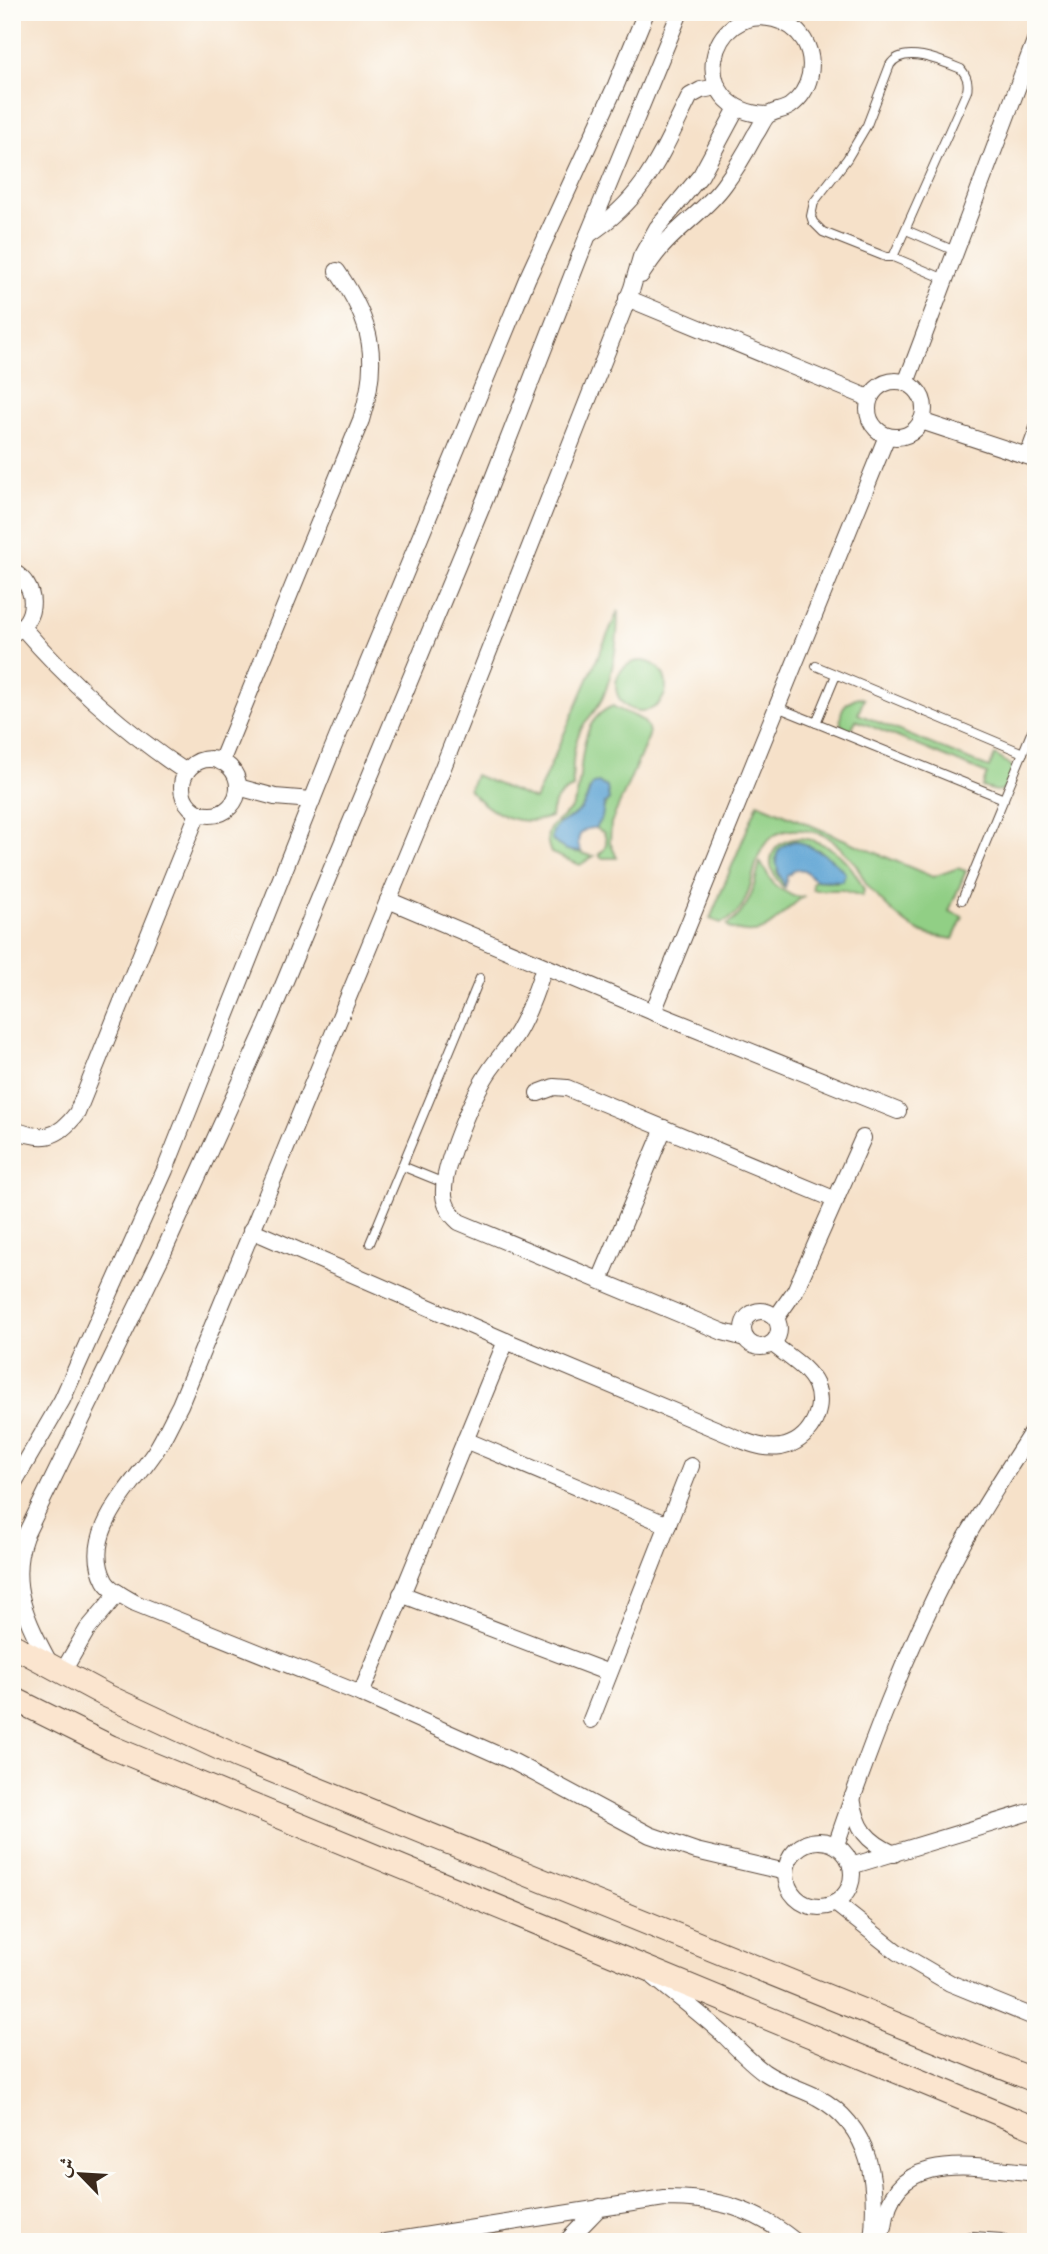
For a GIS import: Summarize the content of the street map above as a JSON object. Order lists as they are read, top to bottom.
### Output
{
  "north": "top left"
}
